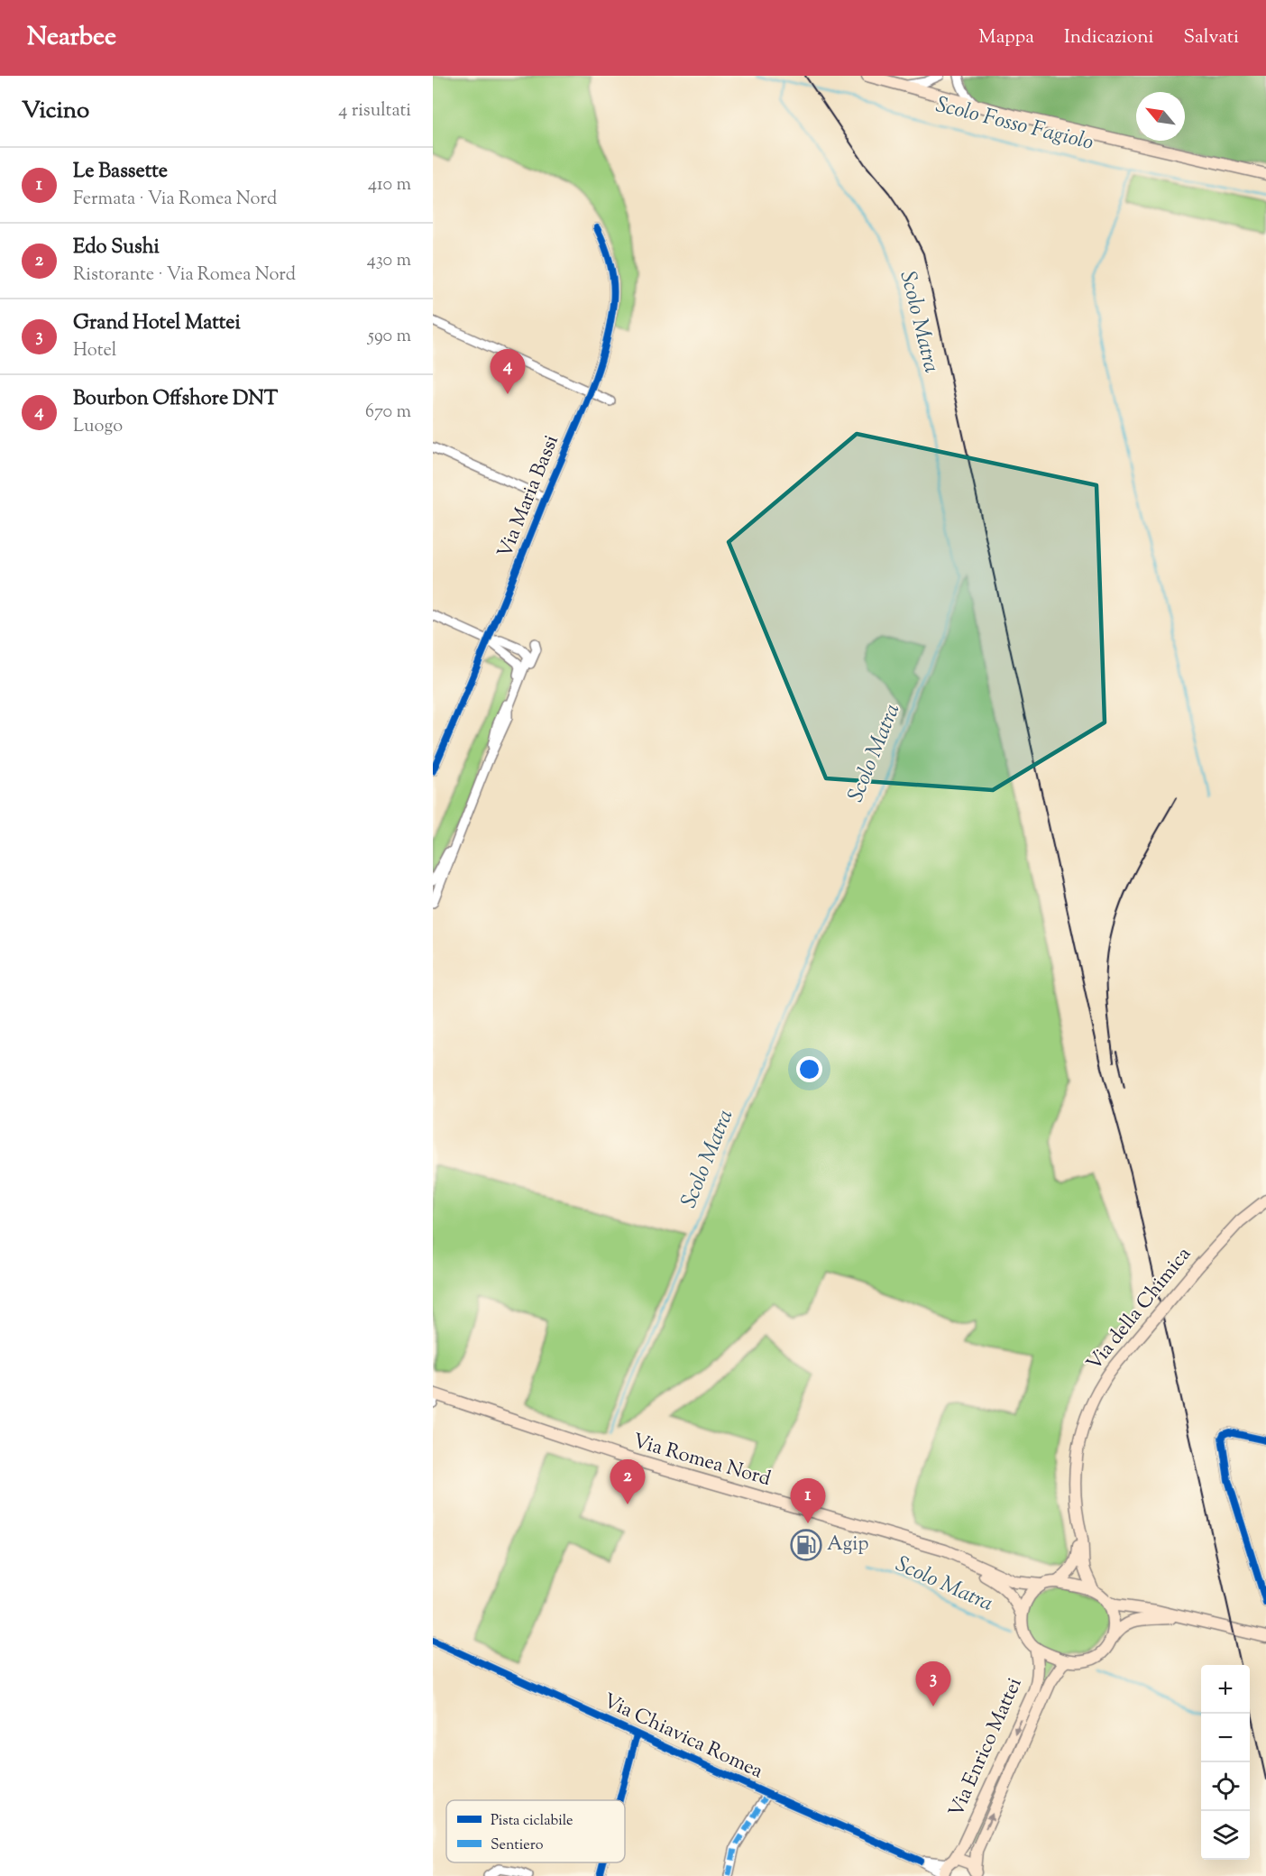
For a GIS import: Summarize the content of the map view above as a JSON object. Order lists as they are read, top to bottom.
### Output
{
  "streets": {
    "main road": ["Via della Chimica", "Via Romea Nord", "Via Enrico Mattei"],
    "street": ["Via Maria Bassi", "Via Chiavica Romea"]
  },
  "crossings": [
    ["Via della Chimica", "Via Romea Nord"],
    ["Via della Chimica", "Via Enrico Mattei"],
    ["Via Romea Nord", "Via Enrico Mattei"],
    ["Via Chiavica Romea", "Via Enrico Mattei"]
  ],
  "water": ["Scolo Fosso Fagiolo", "Scolo Matra"],
  "places": {
    "fuel station": ["Agip"]
  },
  "legend": ["Pista ciclabile", "Sentiero"],
  "north": "top left",
  "page": {
    "header": "Nearbee",
    "nav": ["Mappa", "Indicazioni", "Salvati"],
    "heading": ["Vicino", "4 risultati"],
    "list": [
      {
        "mark": "1",
        "name": "Le Bassette",
        "note": "Fermata · Via Romea Nord",
        "value": "410 m"
      },
      {
        "mark": "2",
        "name": "Edo Sushi",
        "note": "Ristorante · Via Romea Nord",
        "value": "430 m"
      },
      {
        "mark": "3",
        "name": "Grand Hotel Mattei",
        "note": "Hotel",
        "value": "590 m"
      },
      {
        "mark": "4",
        "name": "Bourbon Offshore DNT",
        "note": "Luogo",
        "value": "670 m"
      }
    ],
    "pins": [
      "4",
      "2",
      "1",
      "3"
    ],
    "map_buttons": ["+", "−"]
  }
}
